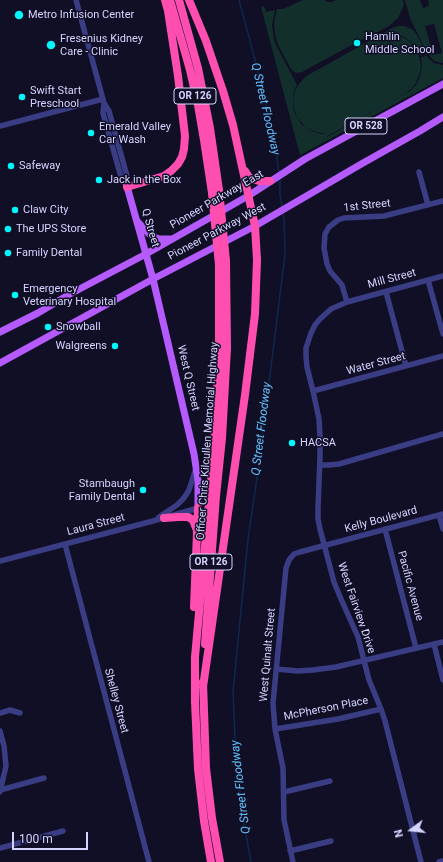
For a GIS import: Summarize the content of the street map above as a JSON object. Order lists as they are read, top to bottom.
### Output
{
  "streets": {
    "highway": ["OR 126", "Officer Chris Kilcullen Memorial Highway"],
    "main road": [
      "OR 528",
      "Pioneer Parkway East",
      "Q Street",
      "Pioneer Parkway West",
      "West Q Street"
    ],
    "street": [
      "1st Street",
      "Mill Street",
      "Water Street",
      "Kelly Boulevard",
      "Laura Street",
      "Pacific Avenue",
      "West Fairview Drive",
      "West Quinalt Street",
      "Shelley Street",
      "McPherson Place"
    ]
  },
  "crossings": [
    ["Pioneer Parkway East", "Q Street"],
    ["1st Street", "Mill Street"],
    ["1st Street", "West Fairview Drive"],
    ["Q Street", "Pioneer Parkway West"],
    ["Q Street", "West Q Street"],
    ["Pioneer Parkway West", "West Q Street"],
    ["Mill Street", "West Fairview Drive"],
    ["Water Street", "West Fairview Drive"],
    ["West Q Street", "Laura Street"],
    ["Kelly Boulevard", "Pacific Avenue"],
    ["Kelly Boulevard", "West Fairview Drive"],
    ["Kelly Boulevard", "West Quinalt Street"],
    ["Laura Street", "Shelley Street"],
    ["West Fairview Drive", "West Quinalt Street"],
    ["West Fairview Drive", "McPherson Place"],
    ["West Quinalt Street", "McPherson Place"]
  ],
  "water": ["Q Street Floodway"],
  "places": [
    "Metro Infusion Center",
    "Hamlin Middle School",
    "Fresenius Kidney Care - Clinic",
    "Swift Start Preschool",
    "Emerald Valley Car Wash",
    "Safeway",
    "Jack in the Box",
    "Claw City",
    "The UPS Store",
    "Family Dental",
    "Emergency Veterinary Hospital",
    "Snowball",
    "Walgreens",
    "HACSA",
    "Stambaugh Family Dental"
  ],
  "scale_bar": "100 m",
  "north": "left"
}
